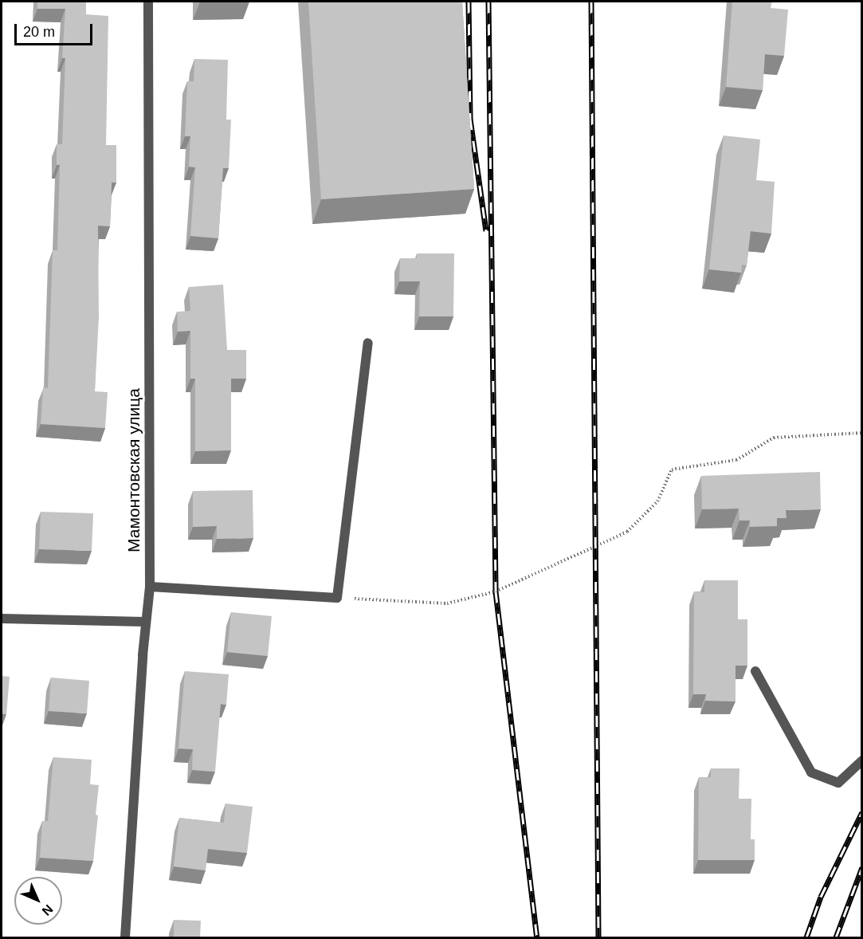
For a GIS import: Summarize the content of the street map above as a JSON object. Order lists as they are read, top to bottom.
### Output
{
  "streets": {
    "street": ["Мамонтовская улица"]
  },
  "scale_bar": "20 m",
  "north": "bottom right"
}
